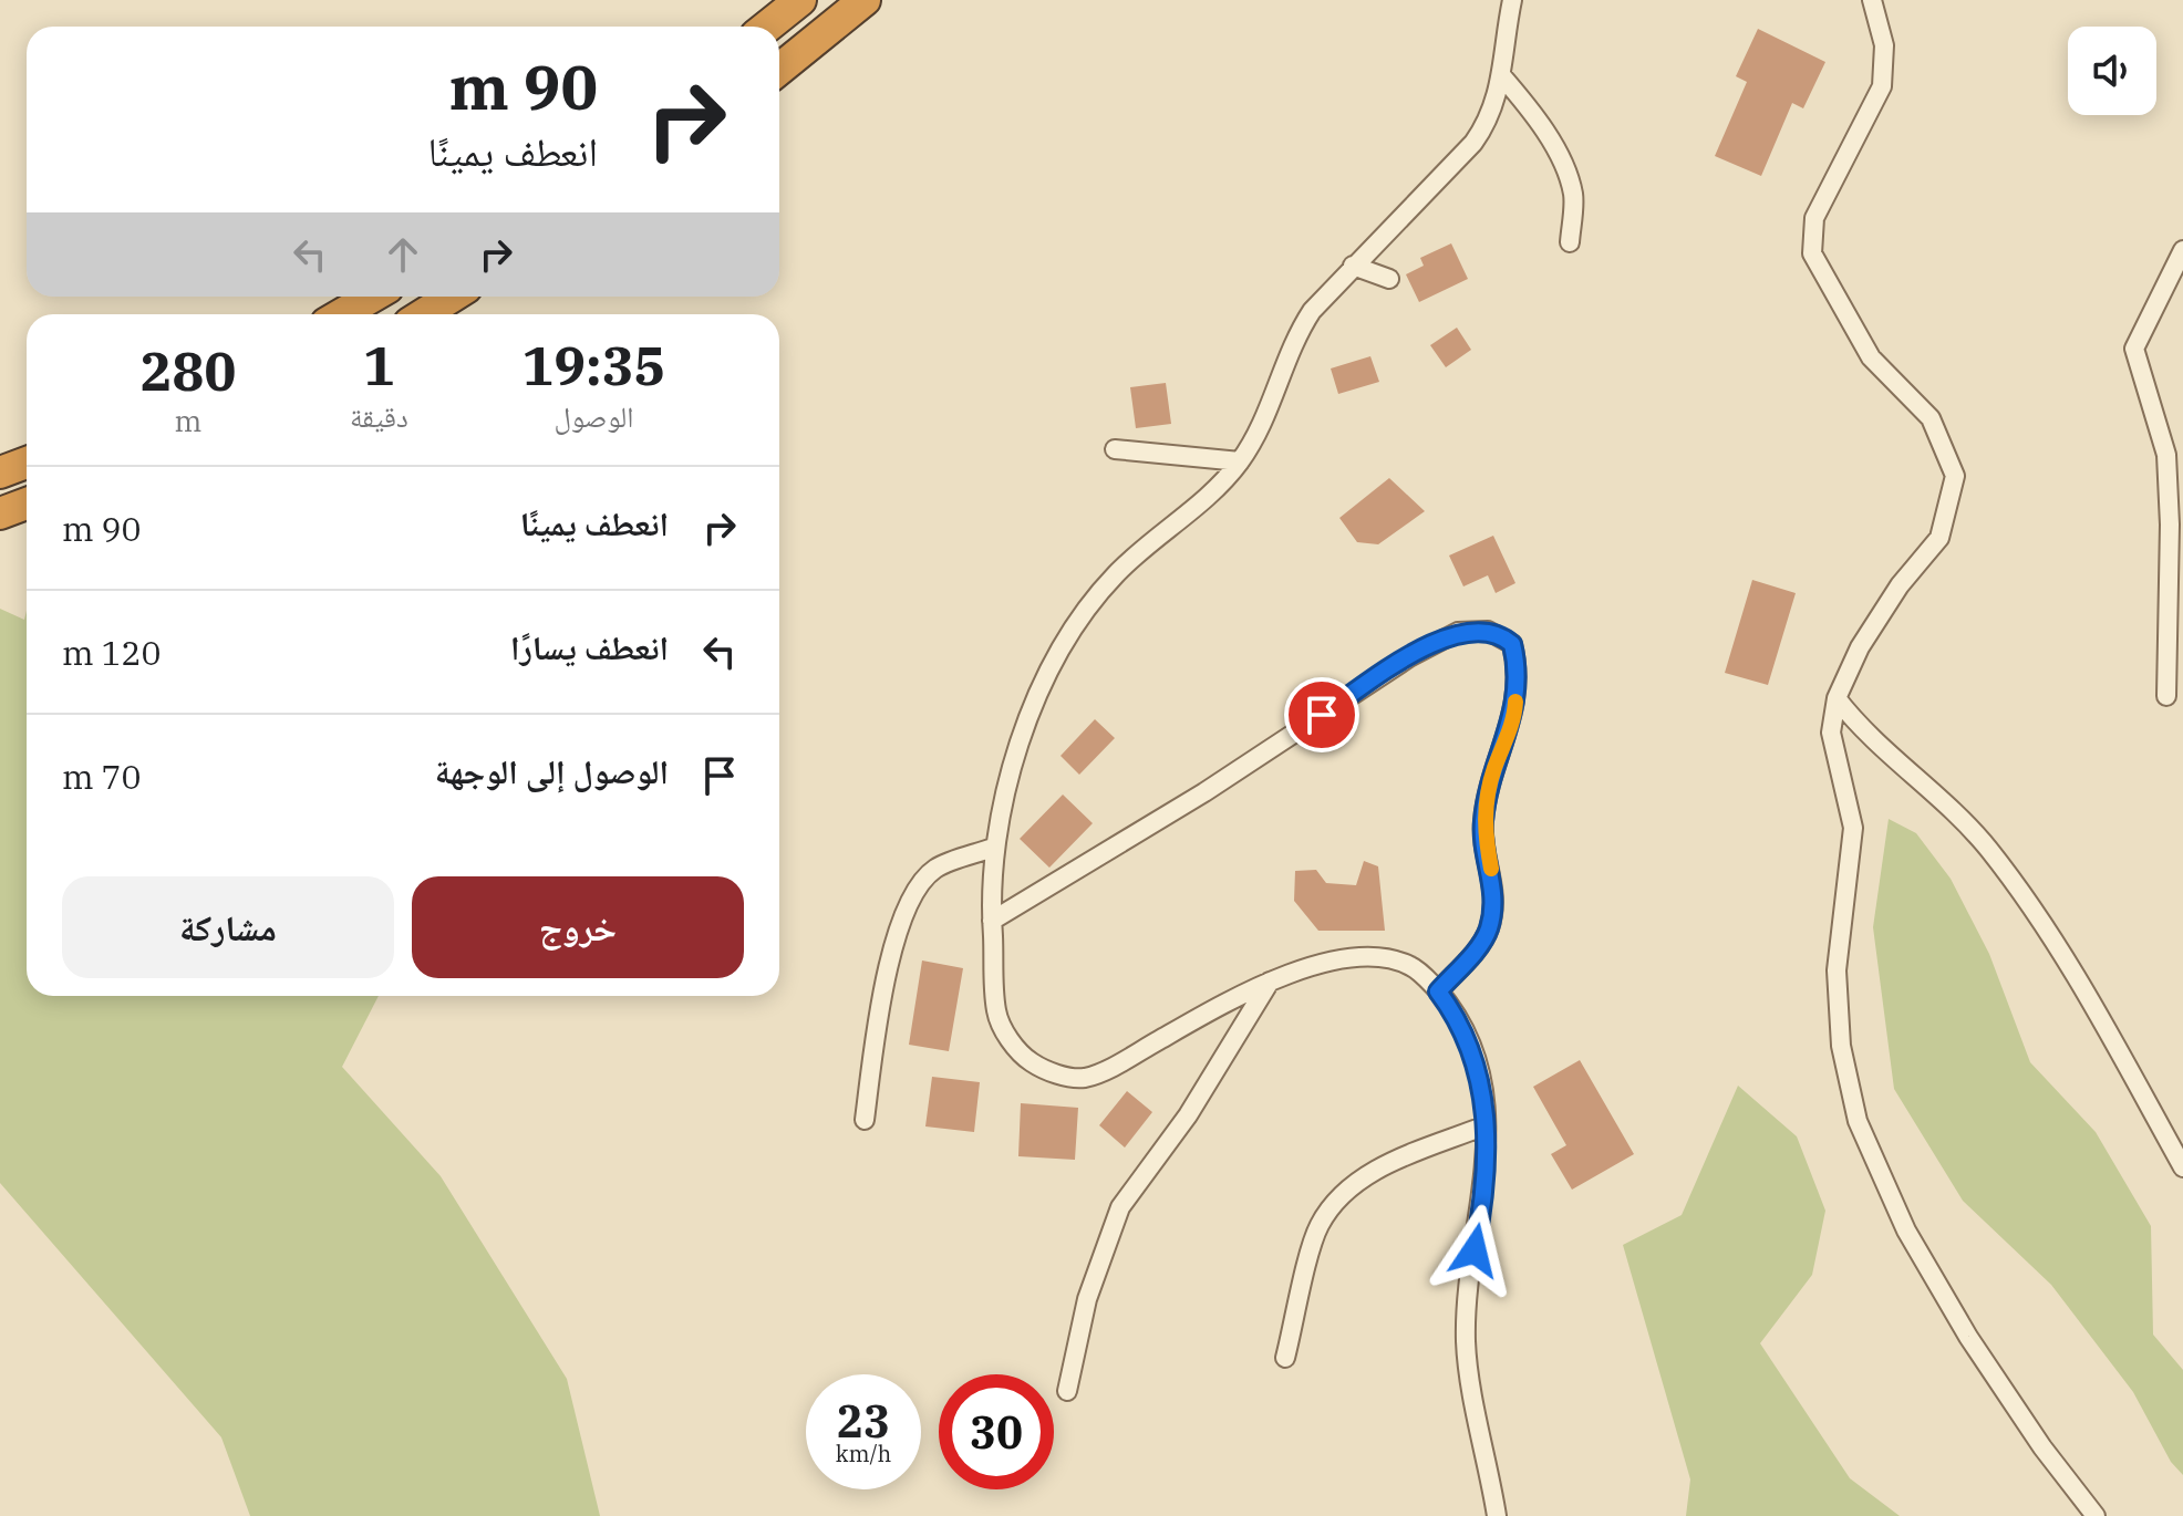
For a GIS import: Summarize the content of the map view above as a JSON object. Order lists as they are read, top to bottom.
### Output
{
  "page": {
    "turn": ["90 m", "انعطف يمينًا"],
    "eta": [
      "19:35",
      "الوصول",
      "1",
      "دقيقة",
      "280",
      "m"
    ],
    "list": [
      {
        "name": "انعطف يمينًا",
        "value": "90 m"
      },
      {
        "name": "انعطف يسارًا",
        "value": "120 m"
      },
      {
        "name": "الوصول إلى الوجهة",
        "value": "70 m"
      }
    ],
    "buttons": ["خروج", "مشاركة"],
    "speed": "23 km/h",
    "limit": "30"
  }
}
